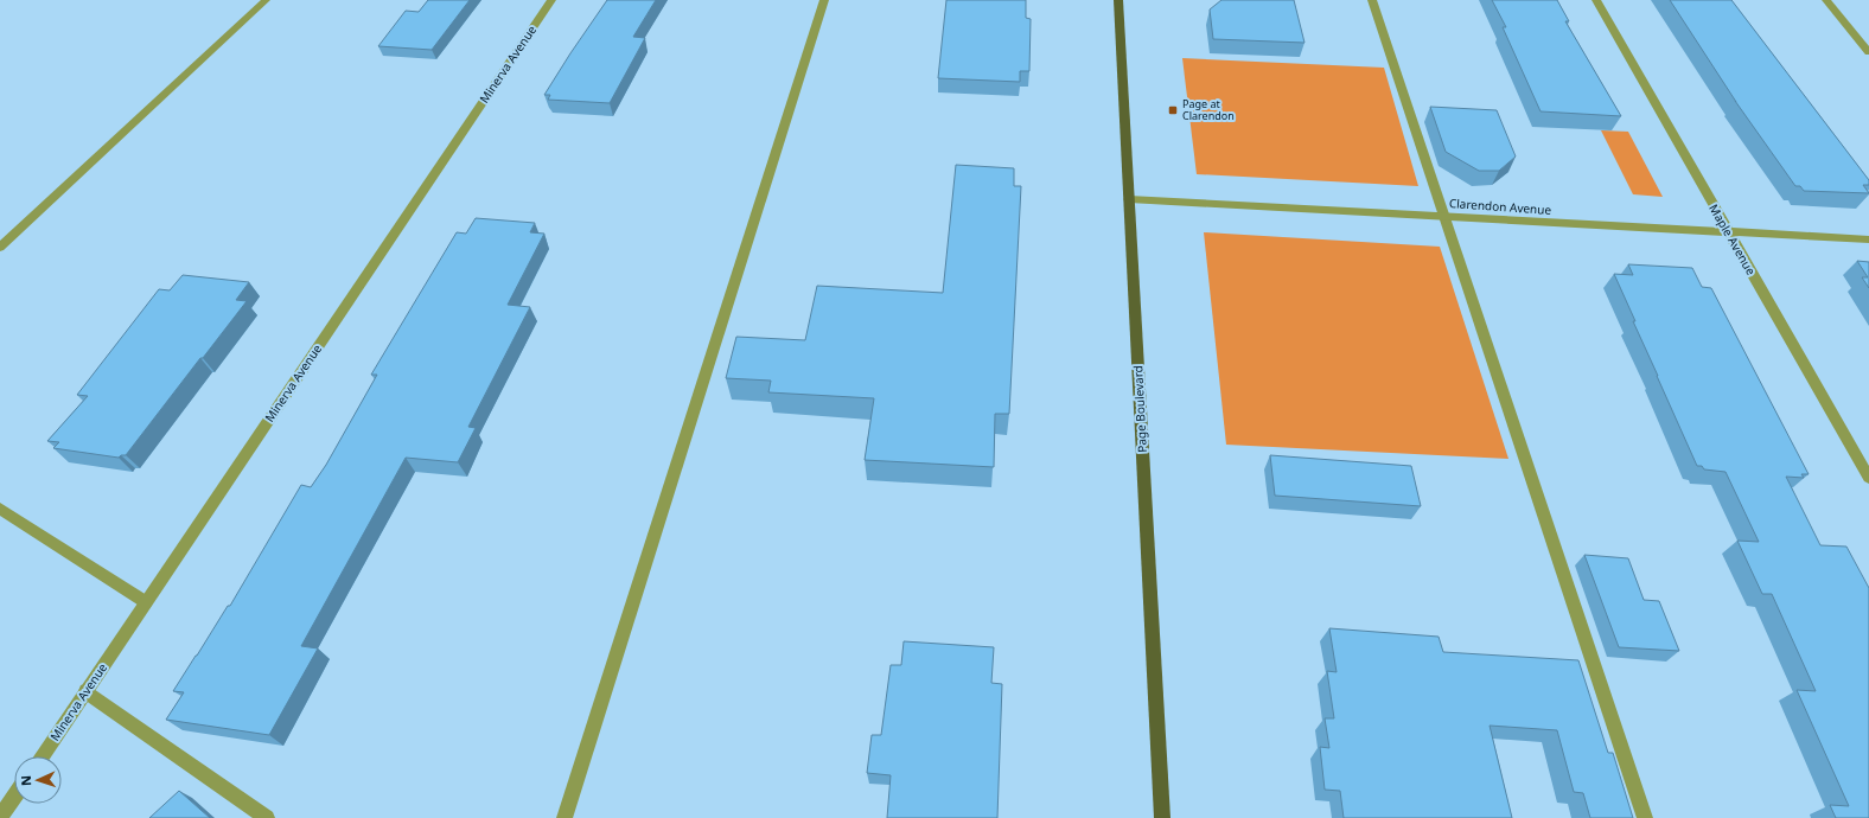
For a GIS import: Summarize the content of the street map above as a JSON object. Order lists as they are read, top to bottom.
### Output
{
  "streets": {
    "main road": ["Page Boulevard"],
    "street": ["Minerva Avenue", "Clarendon Avenue", "Maple Avenue"]
  },
  "crossings": [
    ["Clarendon Avenue", "Maple Avenue"],
    ["Clarendon Avenue", "Page Boulevard"]
  ],
  "places": {
    "transit": ["Page at Clarendon"]
  },
  "north": "left"
}
